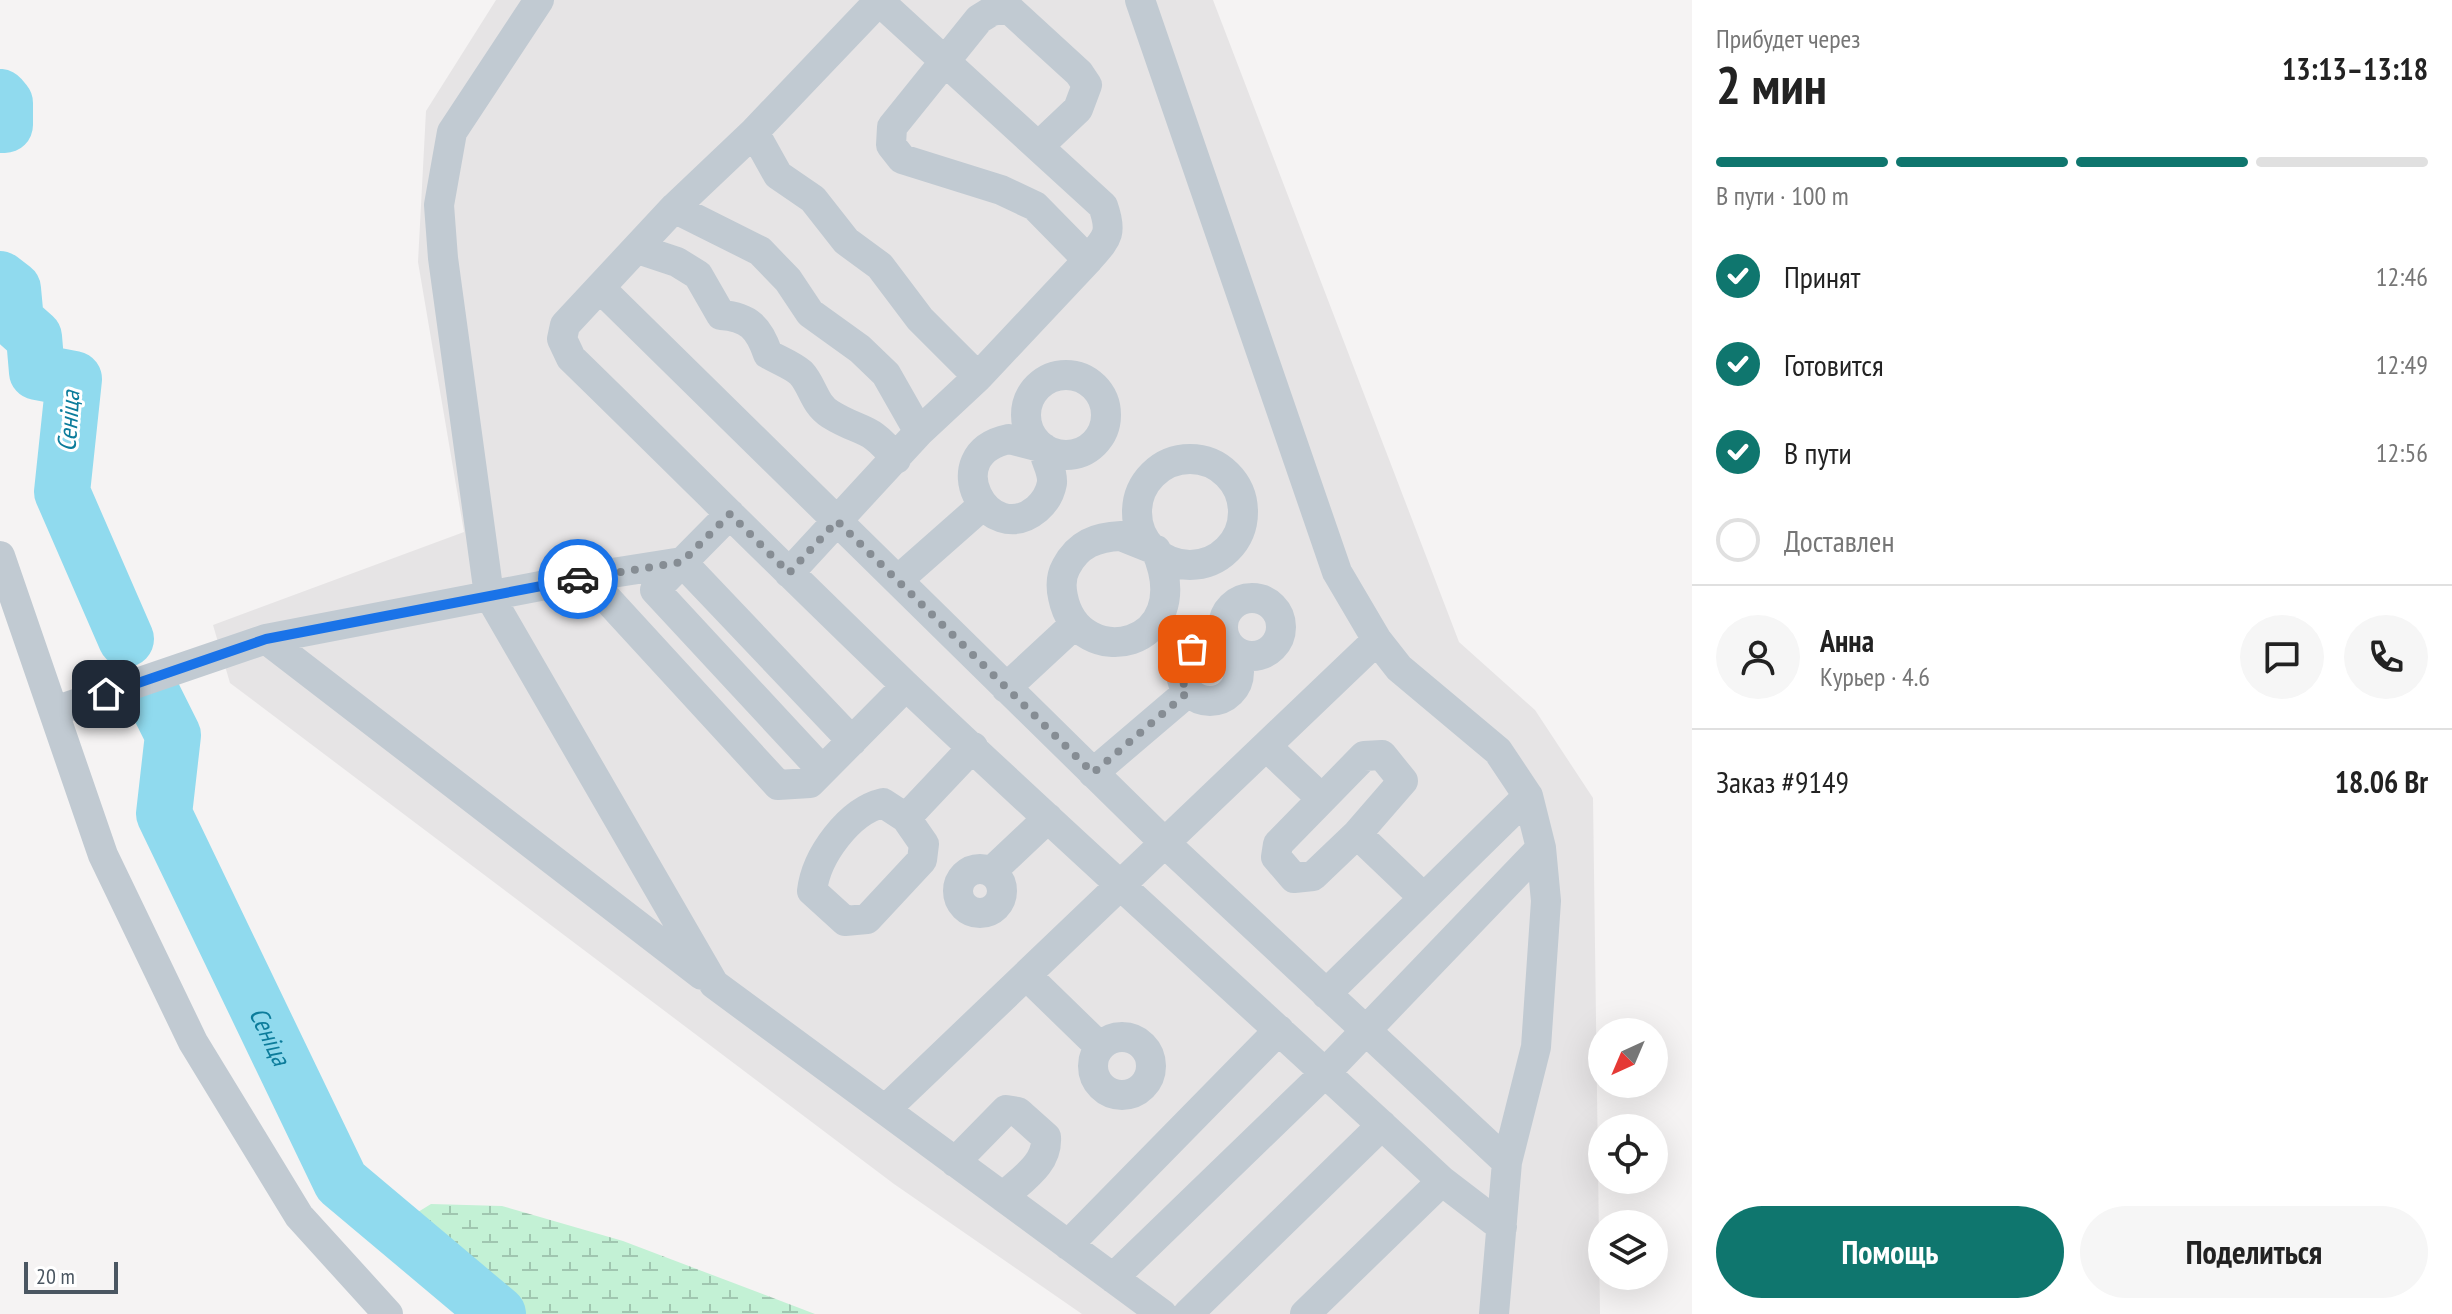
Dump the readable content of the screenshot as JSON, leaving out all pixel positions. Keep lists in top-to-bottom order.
{
  "water": ["Сеніца"],
  "scale_bar": "20 m",
  "north": "bottom left",
  "page": {
    "heading": ["2 мин", "Прибудет через", "13:13–13:18"],
    "panel": [
      "Анна",
      "Курьер · 4.6",
      "Заказ #9149",
      "18.06 Br"
    ],
    "bar": "В пути · 100 m",
    "list": [
      ["Принят", "12:46"],
      ["Готовится", "12:49"],
      ["В пути", "12:56"],
      "Доставлен"
    ],
    "buttons": ["Помощь", "Поделиться"],
    "scale": "20 m"
  }
}
